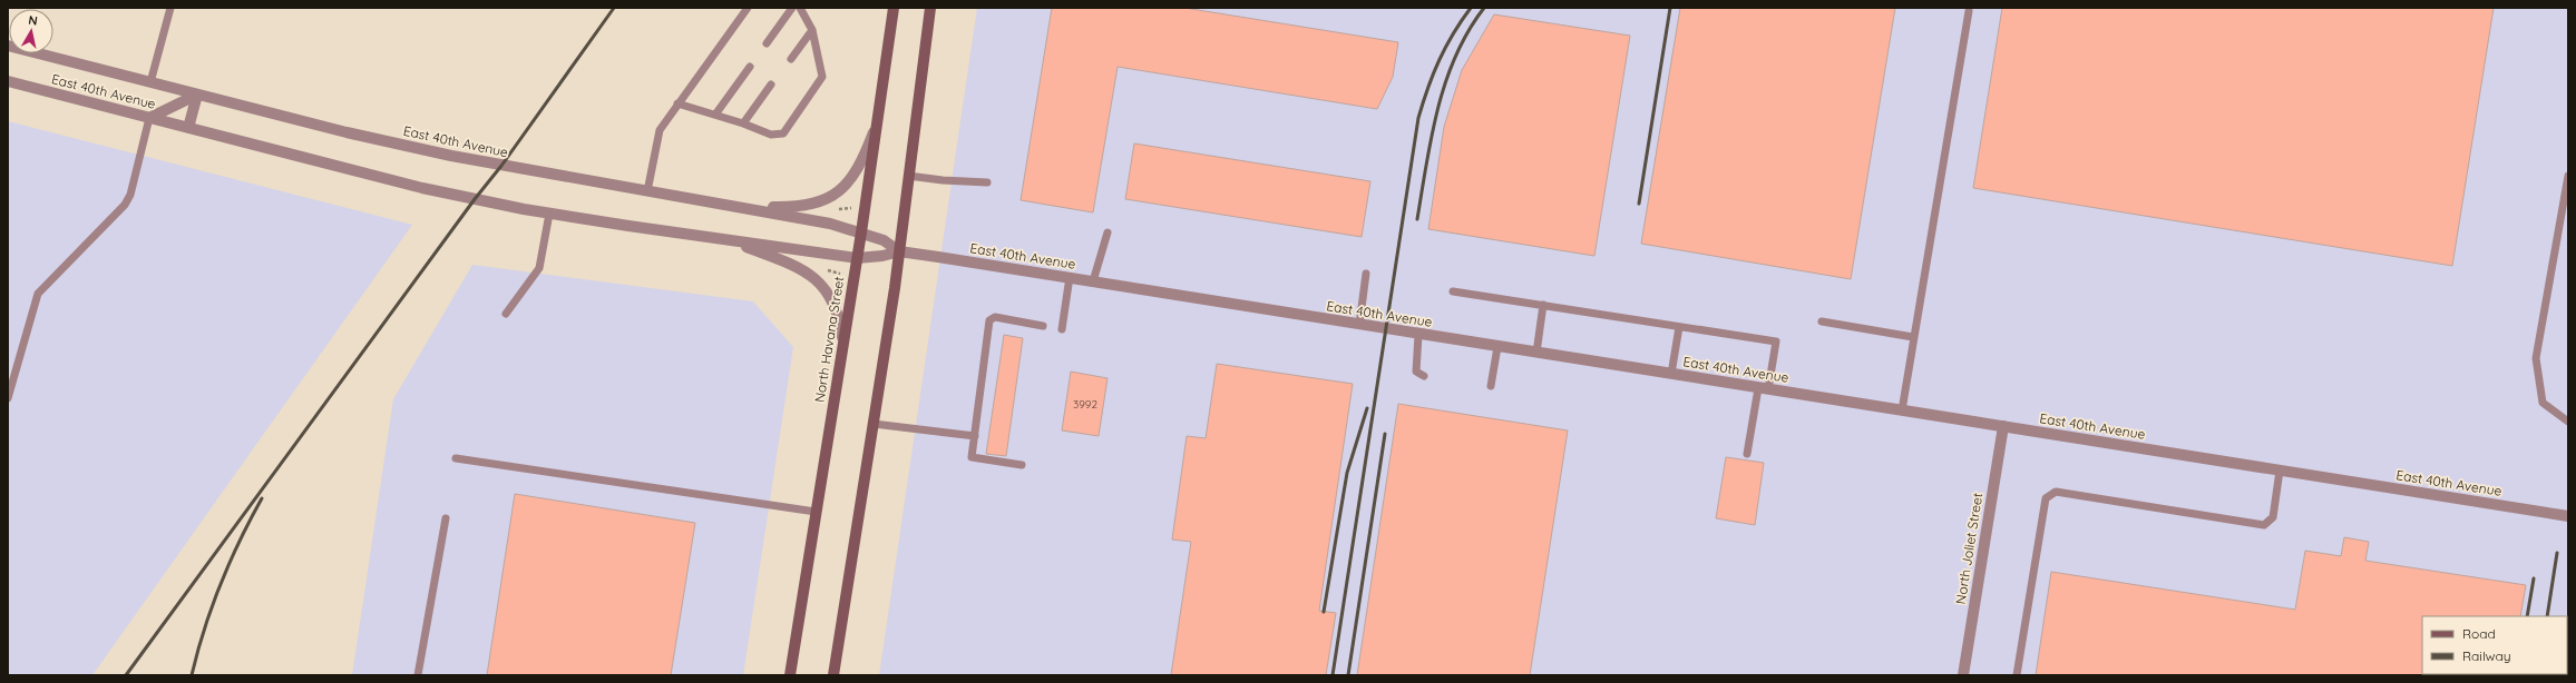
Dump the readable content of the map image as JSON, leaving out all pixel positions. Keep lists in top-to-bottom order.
{
  "streets": {
    "main road": ["North Havana Street"],
    "street": ["East 40th Avenue", "North Joliet Street"]
  },
  "crossings": [
    ["East 40th Avenue", "North Havana Street"],
    ["East 40th Avenue", "North Joliet Street"]
  ],
  "house_numbers": ["3992"],
  "legend": ["Road", "Railway"],
  "north": "top"
}
